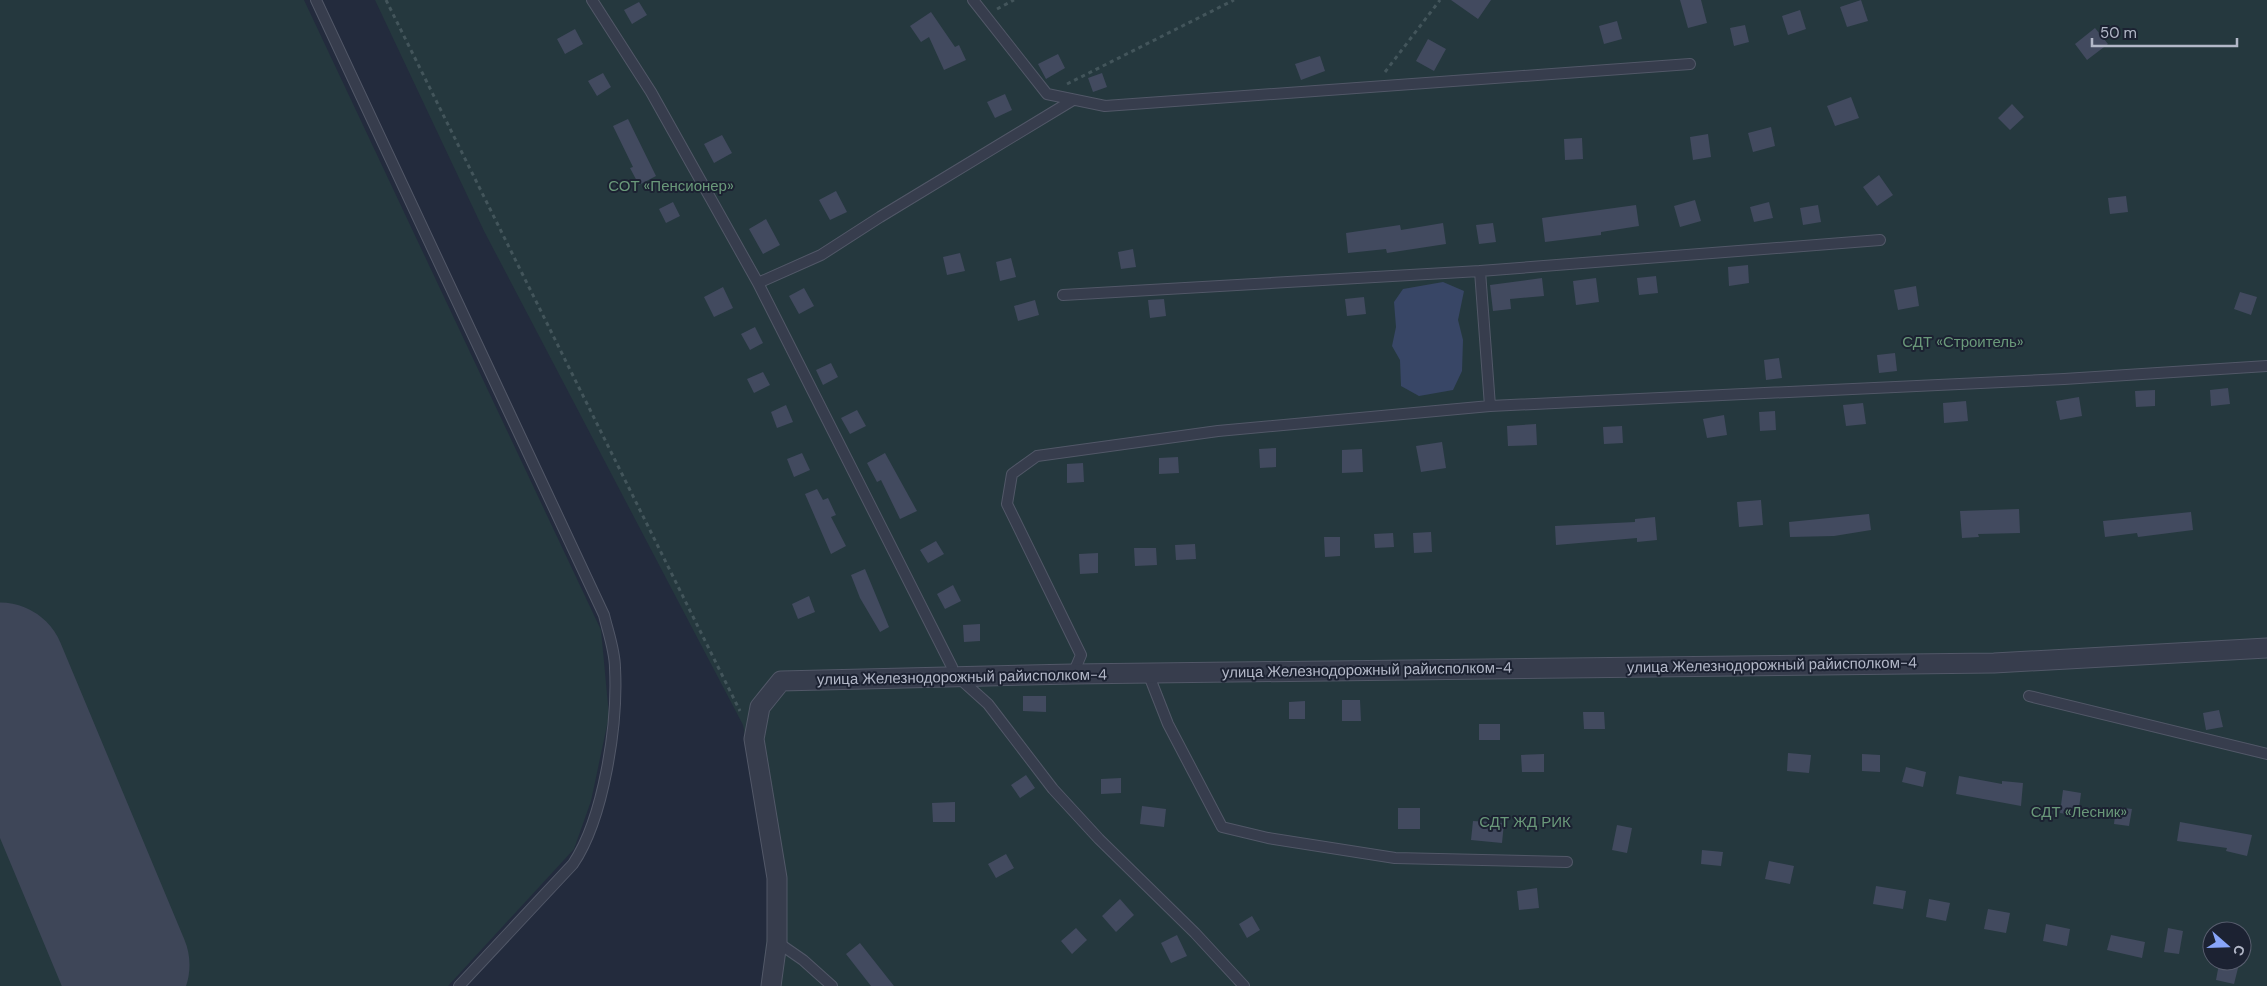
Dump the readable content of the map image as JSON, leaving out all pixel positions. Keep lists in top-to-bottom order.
{
  "streets": {
    "street": ["улица Железнодорожный райисполком-4"]
  },
  "parks": [
    "СОТ «Пенсионер»",
    "СДТ «Строитель»",
    "СДТ «Лесник»",
    "СДТ ЖД РИК"
  ],
  "scale_bar": "50 m",
  "north": "right"
}
